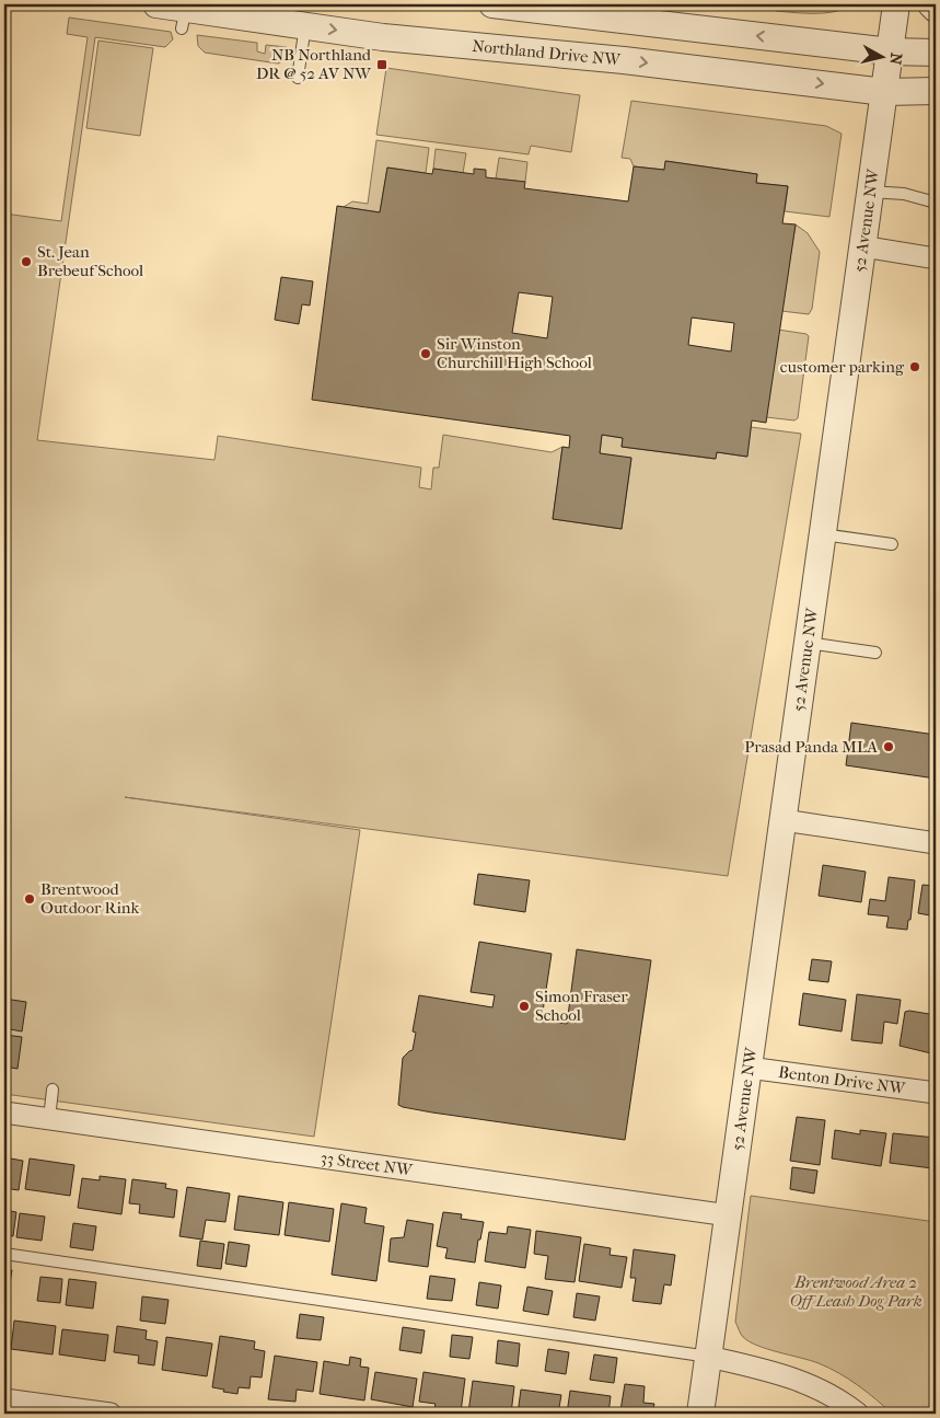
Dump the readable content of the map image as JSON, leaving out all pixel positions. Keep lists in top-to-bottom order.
{
  "streets": {
    "street": [
      "Northland Drive NW",
      "52 Avenue NW",
      "Benton Drive NW",
      "33 Street NW"
    ]
  },
  "crossings": [
    ["Northland Drive NW", "52 Avenue NW"],
    ["52 Avenue NW", "Benton Drive NW"],
    ["52 Avenue NW", "33 Street NW"]
  ],
  "parks": ["Brentwood Area 2 Off Leash Dog Park"],
  "places": {
    "transit": ["NB Northland DR @ 52 AV NW"],
    "other": [
      "St. Jean Brebeuf School",
      "Sir Winston Churchill High School",
      "customer parking",
      "Prasad Panda MLA",
      "Brentwood Outdoor Rink",
      "Simon Fraser School"
    ]
  },
  "north": "right"
}
